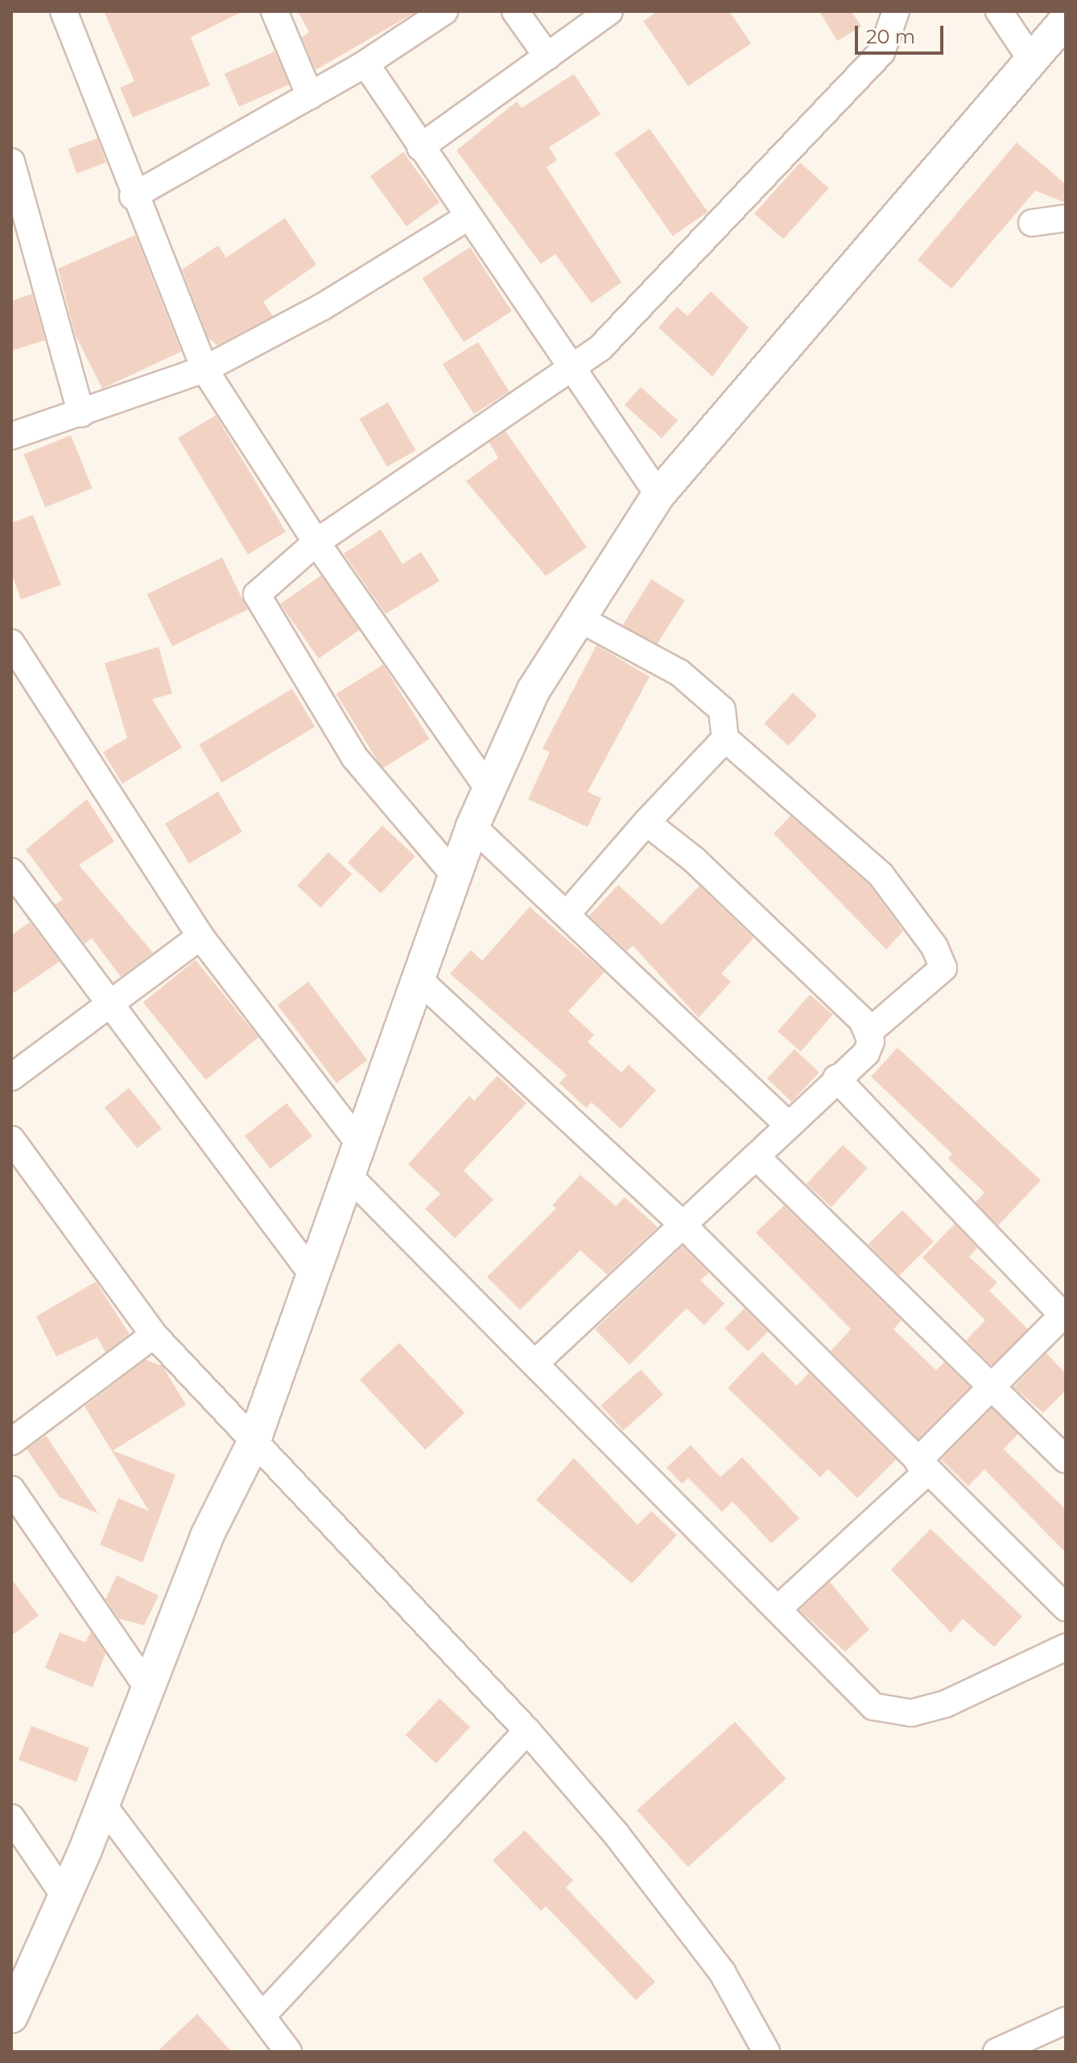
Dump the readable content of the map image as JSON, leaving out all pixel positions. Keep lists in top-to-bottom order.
{
  "scale_bar": "20 m"
}
